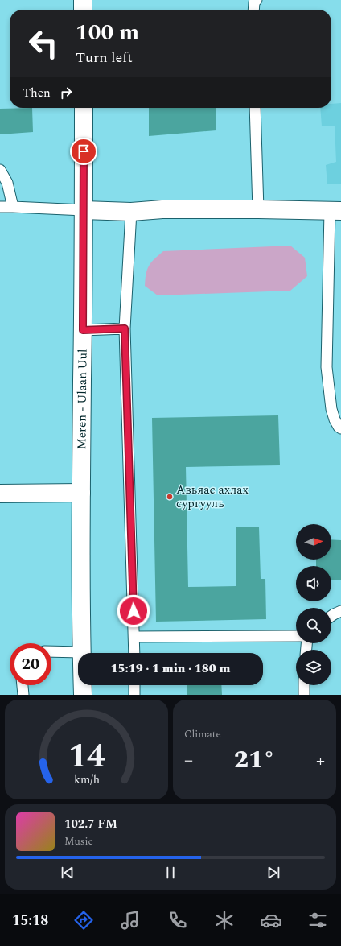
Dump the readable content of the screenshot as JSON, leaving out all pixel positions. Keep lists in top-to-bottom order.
{
  "streets": {
    "street": ["Meren - Ulaan Uul"]
  },
  "places": ["Авьяас ахлах сургууль"],
  "north": "right",
  "page": {
    "turn": ["100 m", "Turn left"],
    "then": "Then",
    "limit": "20",
    "trip": "15:19 · 1 min · 180 m",
    "tile": "Climate",
    "heat": ["−", "21°", "+"],
    "song": ["102.7 FM", "Music"],
    "tabs": "15:18",
    "gauge": ["14", "km/h"]
  }
}
